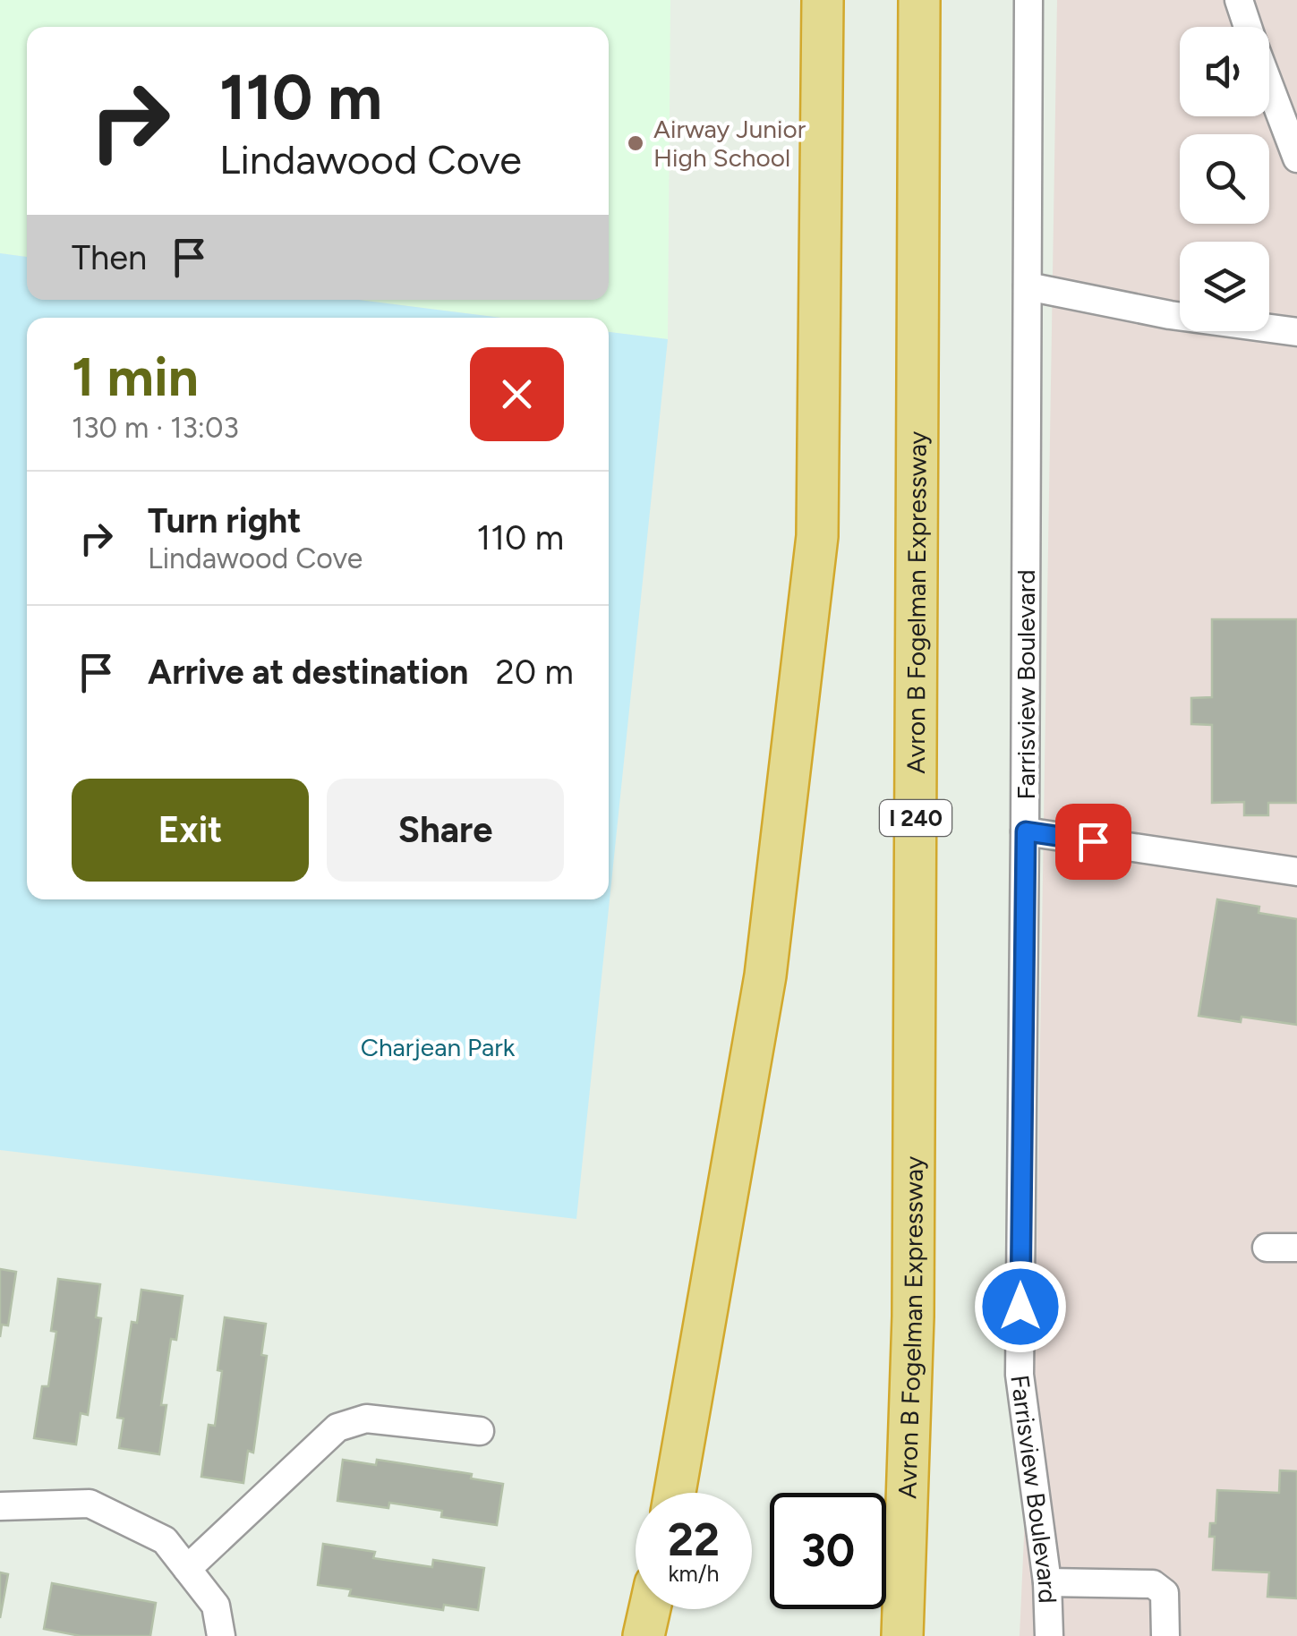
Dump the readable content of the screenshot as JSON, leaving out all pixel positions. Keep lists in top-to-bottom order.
{
  "streets": {
    "highway": ["Avron B Fogelman Expressway", "I 240"],
    "street": ["Farrisview Boulevard"]
  },
  "parks": ["Charjean Park"],
  "places": ["Airway Junior High School"],
  "page": {
    "turn": ["110 m", "Lindawood Cove"],
    "then": "Then",
    "heading": ["1 min", "130 m · 13:03"],
    "list": [
      {
        "name": "Turn right",
        "note": "Lindawood Cove",
        "value": "110 m"
      },
      {
        "name": "Arrive at destination",
        "value": "20 m"
      }
    ],
    "buttons": ["Exit", "Share"],
    "speed": "22 km/h",
    "limit": "30"
  }
}
